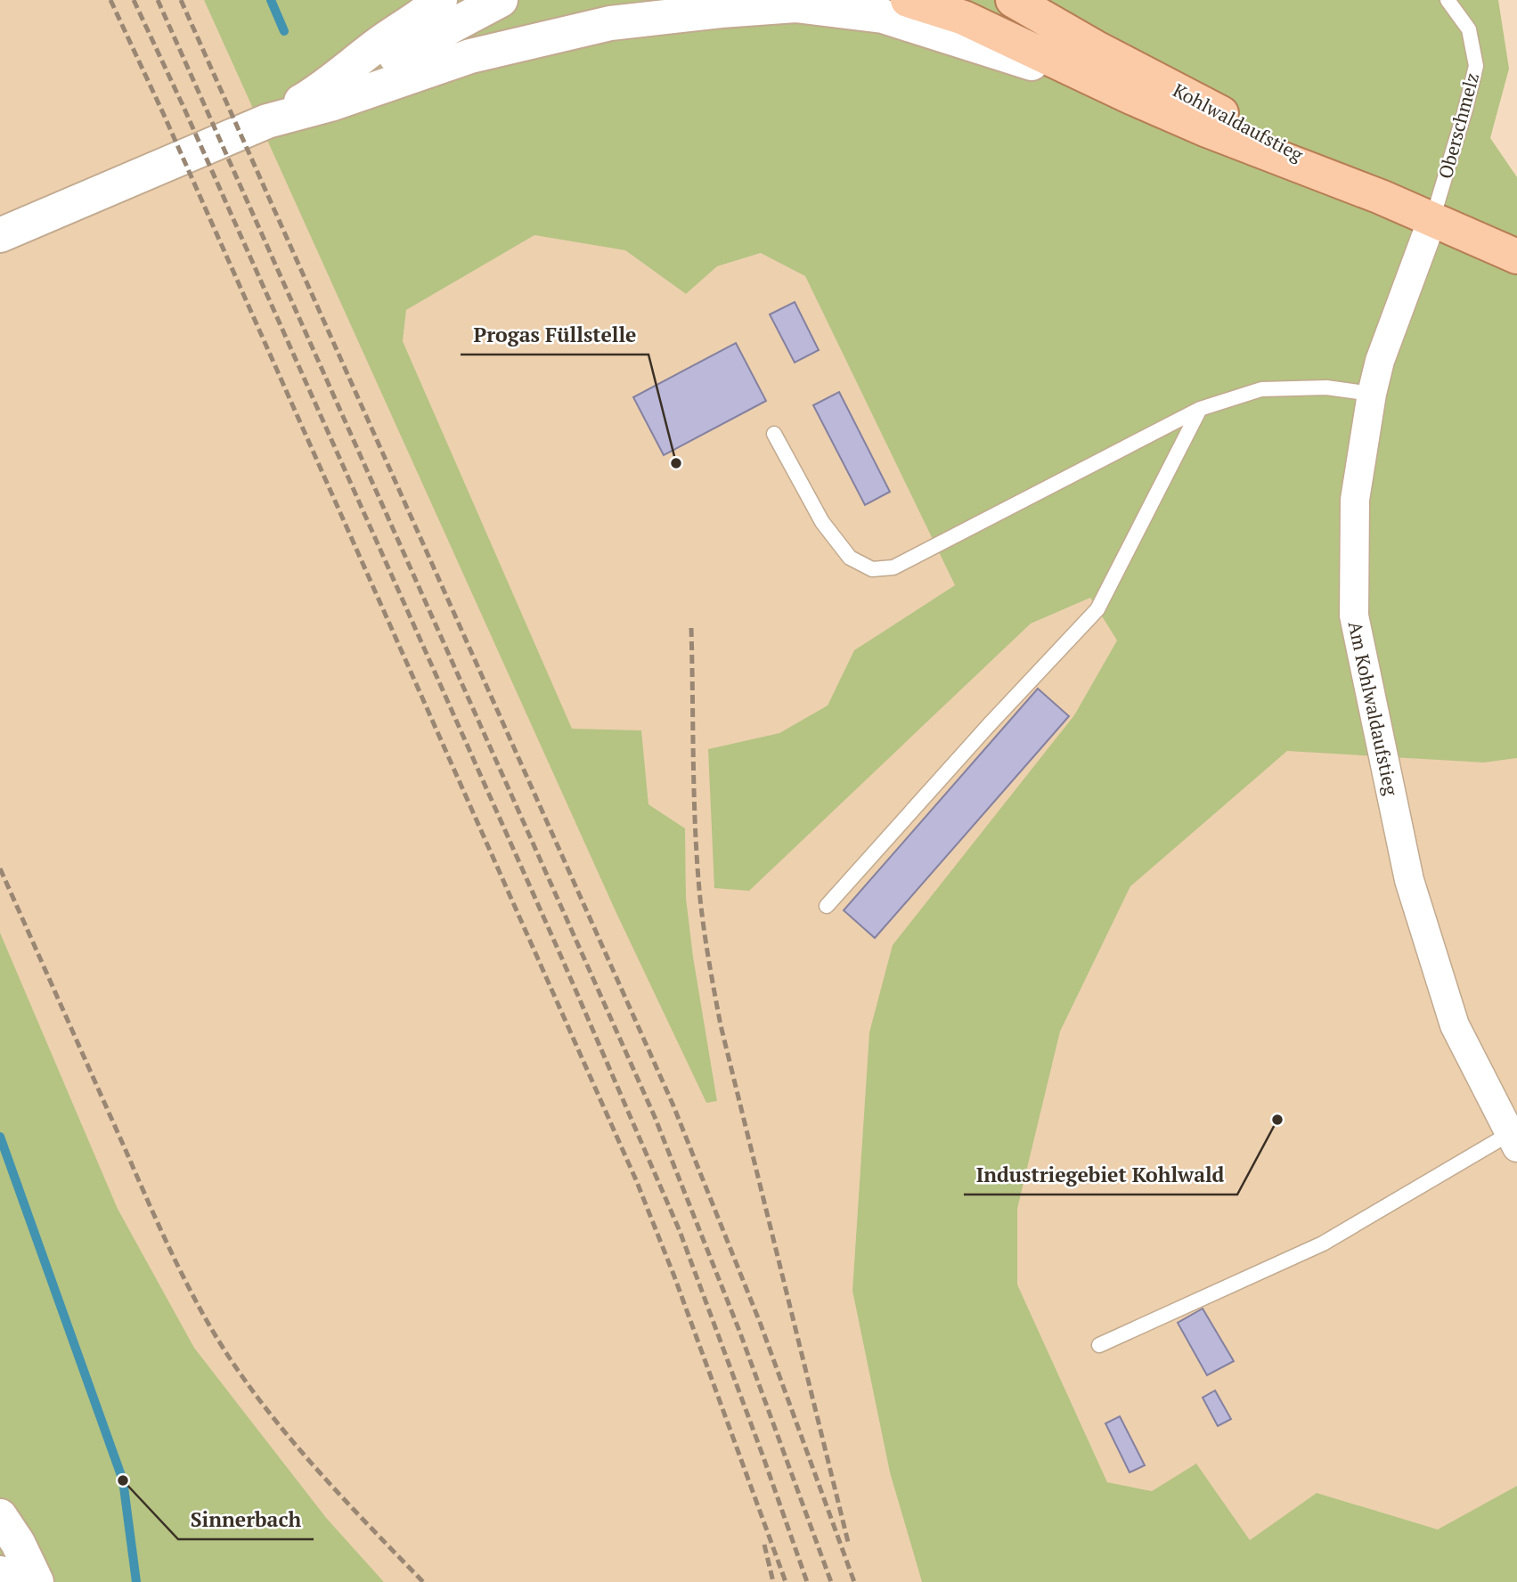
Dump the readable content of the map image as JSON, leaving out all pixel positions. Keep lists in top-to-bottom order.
{
  "streets": {
    "main road": ["Kohlwaldaufstieg"],
    "street": ["Am Kohlwaldaufstieg"],
    "lane": ["Oberschmelz"]
  },
  "crossings": [
    ["Kohlwaldaufstieg", "Oberschmelz"],
    ["Kohlwaldaufstieg", "Am Kohlwaldaufstieg"],
    ["Oberschmelz", "Am Kohlwaldaufstieg"]
  ],
  "places": ["Progas Füllstelle", "Industriegebiet Kohlwald", "Sinnerbach"]
}
